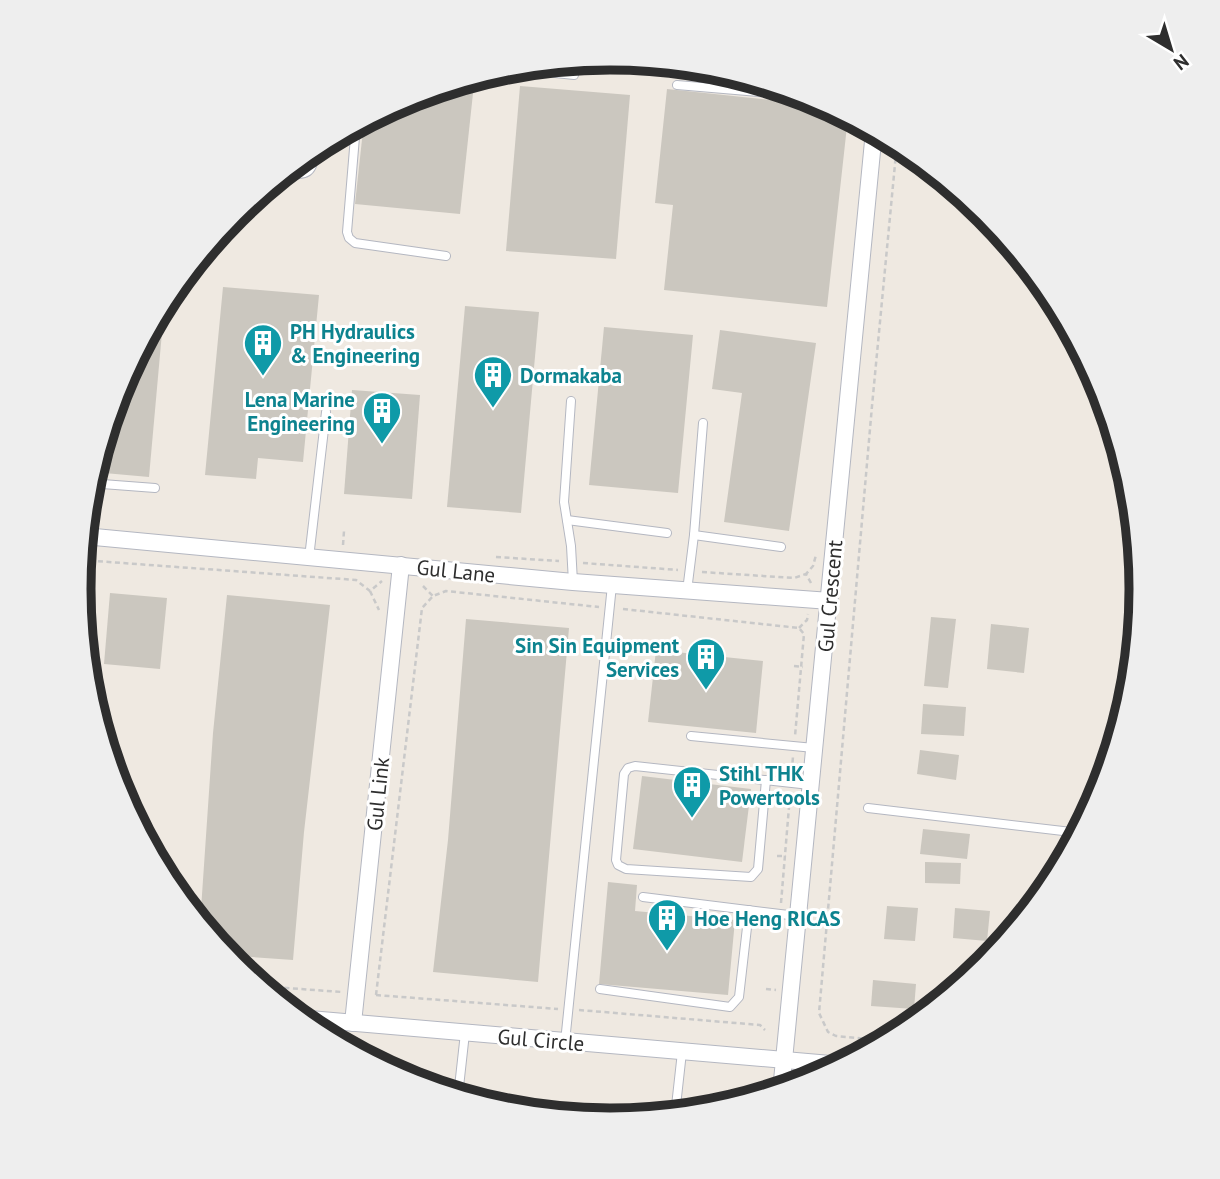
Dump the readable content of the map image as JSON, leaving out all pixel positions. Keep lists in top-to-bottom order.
{
  "streets": {
    "street": [
      "Gul Lane",
      "Gul Crescent",
      "Gul Link",
      "Gul Circle"
    ]
  },
  "crossings": [
    ["Gul Lane", "Gul Crescent"],
    ["Gul Lane", "Gul Link"],
    ["Gul Crescent", "Gul Circle"],
    ["Gul Link", "Gul Circle"]
  ],
  "places": {
    "building": [
      "PH Hydraulics & Engineering",
      "Dormakaba",
      "Lena Marine Engineering",
      "Sin Sin Equipment Services",
      "Stihl THK Powertools",
      "Hoe Heng RICAS"
    ]
  },
  "north": "bottom right"
}
